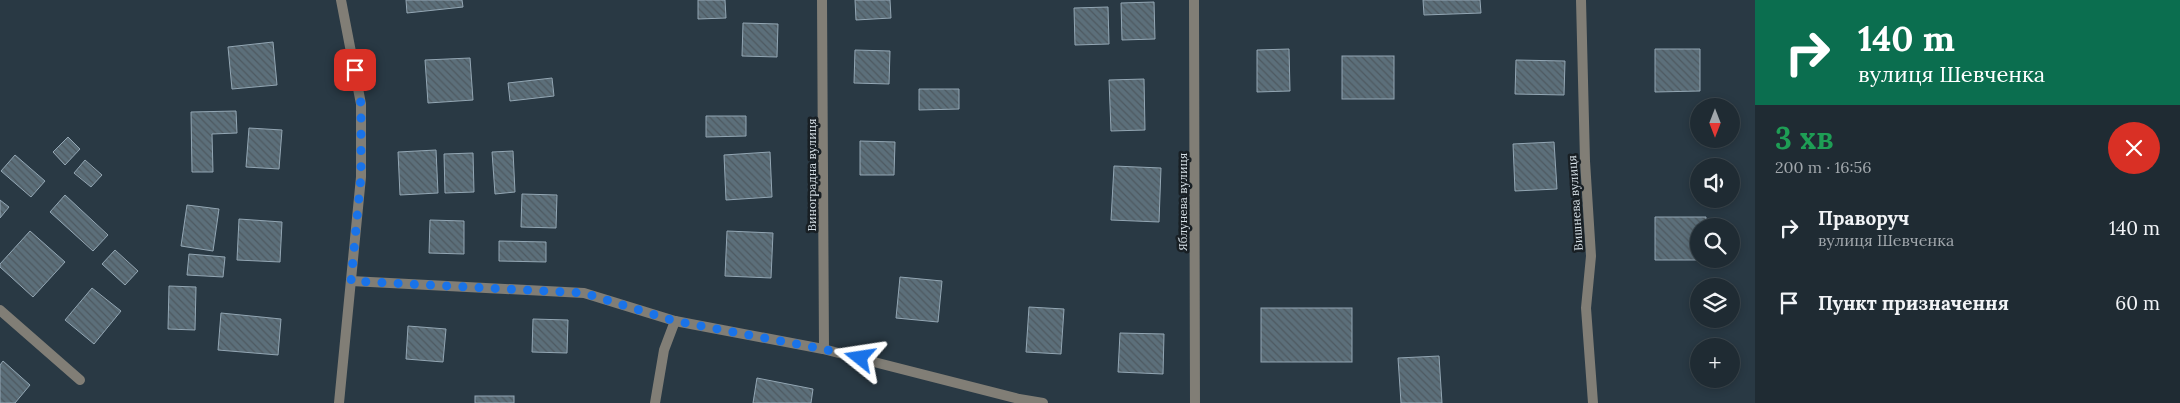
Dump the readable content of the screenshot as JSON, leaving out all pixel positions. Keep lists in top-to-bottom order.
{
  "streets": {
    "street": ["Виноградна вулиця", "Яблунева вулиця", "Вишнева вулиця"]
  },
  "north": "bottom",
  "page": {
    "turn": ["140 m", "вулиця Шевченка"],
    "map_buttons": "+",
    "heading": ["3 хв", "200 m · 16:56"],
    "list": [
      {
        "name": "Праворуч",
        "note": "вулиця Шевченка",
        "value": "140 m"
      },
      {
        "name": "Пункт призначення",
        "value": "60 m"
      }
    ]
  }
}
